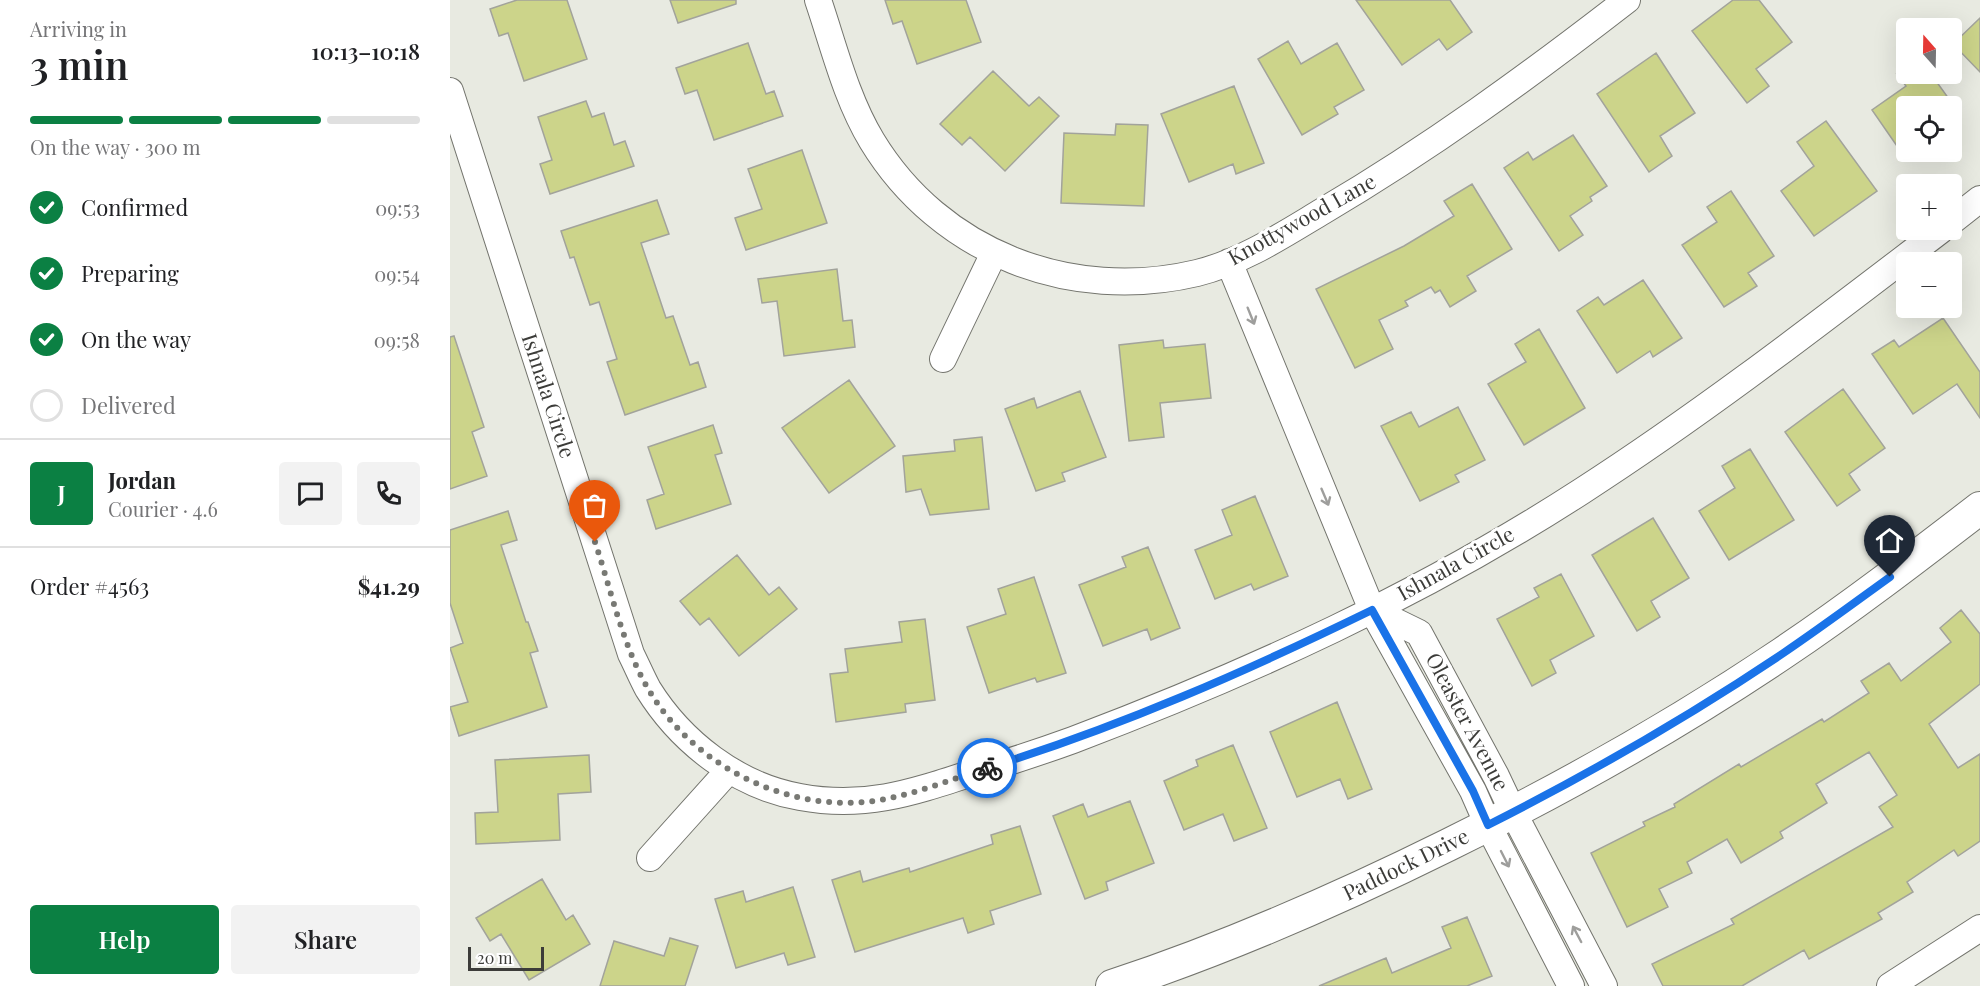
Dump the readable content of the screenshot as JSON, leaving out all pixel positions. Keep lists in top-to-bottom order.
{
  "streets": {
    "street": [
      "Knottywood Lane",
      "Ishnala Circle",
      "Oleaster Avenue",
      "Paddock Drive"
    ]
  },
  "crossings": [
    ["Knottywood Lane", "Oleaster Avenue"],
    ["Ishnala Circle", "Oleaster Avenue"],
    ["Oleaster Avenue", "Paddock Drive"]
  ],
  "scale_bar": "20 m",
  "north": "top",
  "page": {
    "heading": ["3 min", "Arriving in", "10:13–10:18"],
    "panel": [
      "Jordan",
      "Courier · 4.6",
      "Order #4563",
      "$41.29"
    ],
    "map_buttons": ["+", "−"],
    "bar": "On the way · 300 m",
    "list": [
      ["Confirmed", "09:53"],
      ["Preparing", "09:54"],
      ["On the way", "09:58"],
      "Delivered"
    ],
    "round": "J",
    "buttons": ["Help", "Share"],
    "scale": "20 m"
  }
}
